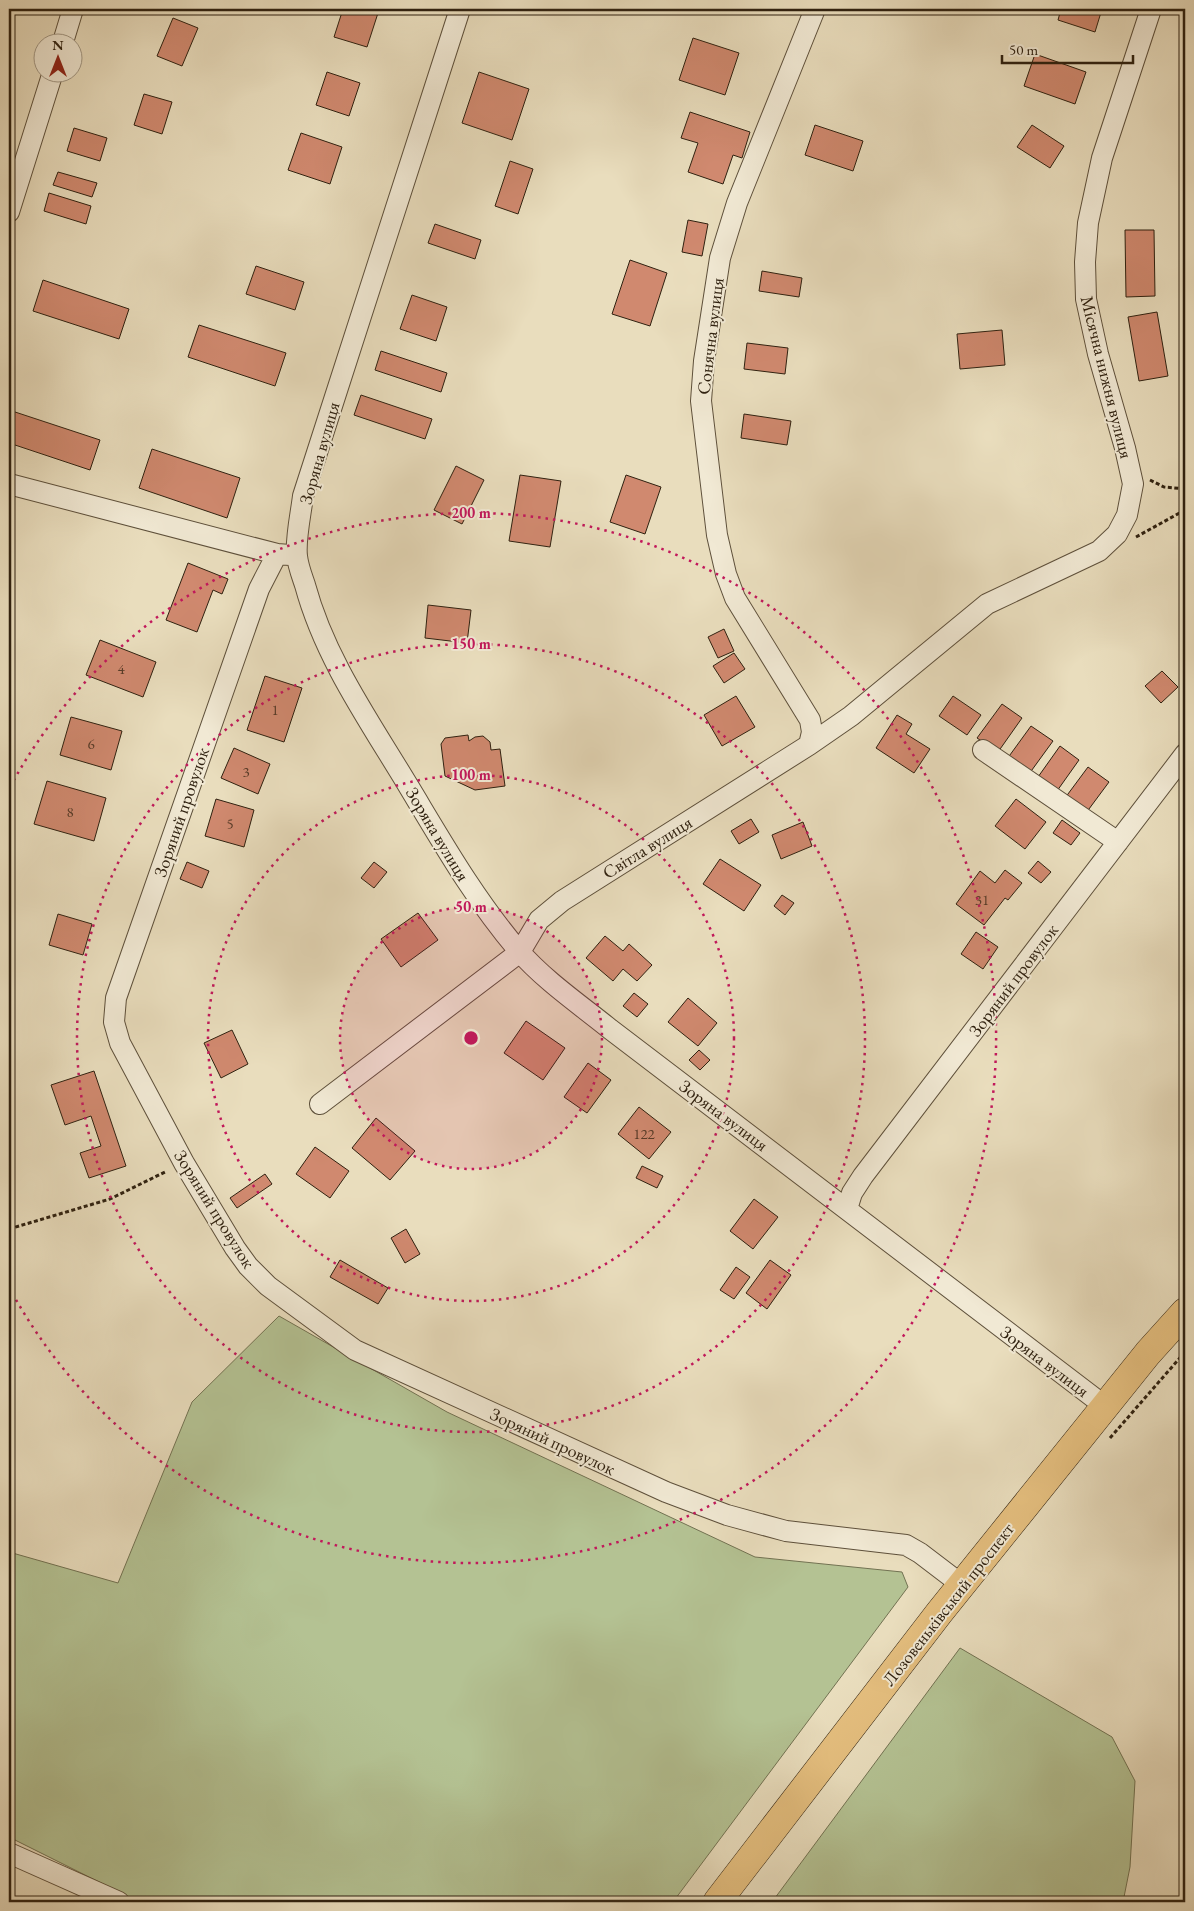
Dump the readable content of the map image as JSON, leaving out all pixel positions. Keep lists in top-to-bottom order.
{
  "streets": {
    "highway": ["Лозовеньківський проспект"],
    "street": [
      "Сонячна вулиця",
      "Місячна нижня вулиця",
      "Зоряна вулиця",
      "Зоряний провулок",
      "Світла вулиця"
    ]
  },
  "crossings": [
    ["Сонячна вулиця", "Світла вулиця"],
    ["Місячна нижня вулиця", "Світла вулиця"],
    ["Зоряна вулиця", "Зоряний провулок"],
    ["Зоряна вулиця", "Світла вулиця"],
    ["Зоряна вулиця", "Лозовеньківський проспект"],
    ["Зоряний провулок", "Лозовеньківський проспект"]
  ],
  "house_numbers": [
    "4",
    "1",
    "6",
    "3",
    "8",
    "5",
    "31",
    "122"
  ],
  "scale_bar": "50 m",
  "north": "top",
  "rings": [
    "200 m",
    "150 m",
    "100 m",
    "50 m"
  ]
}
